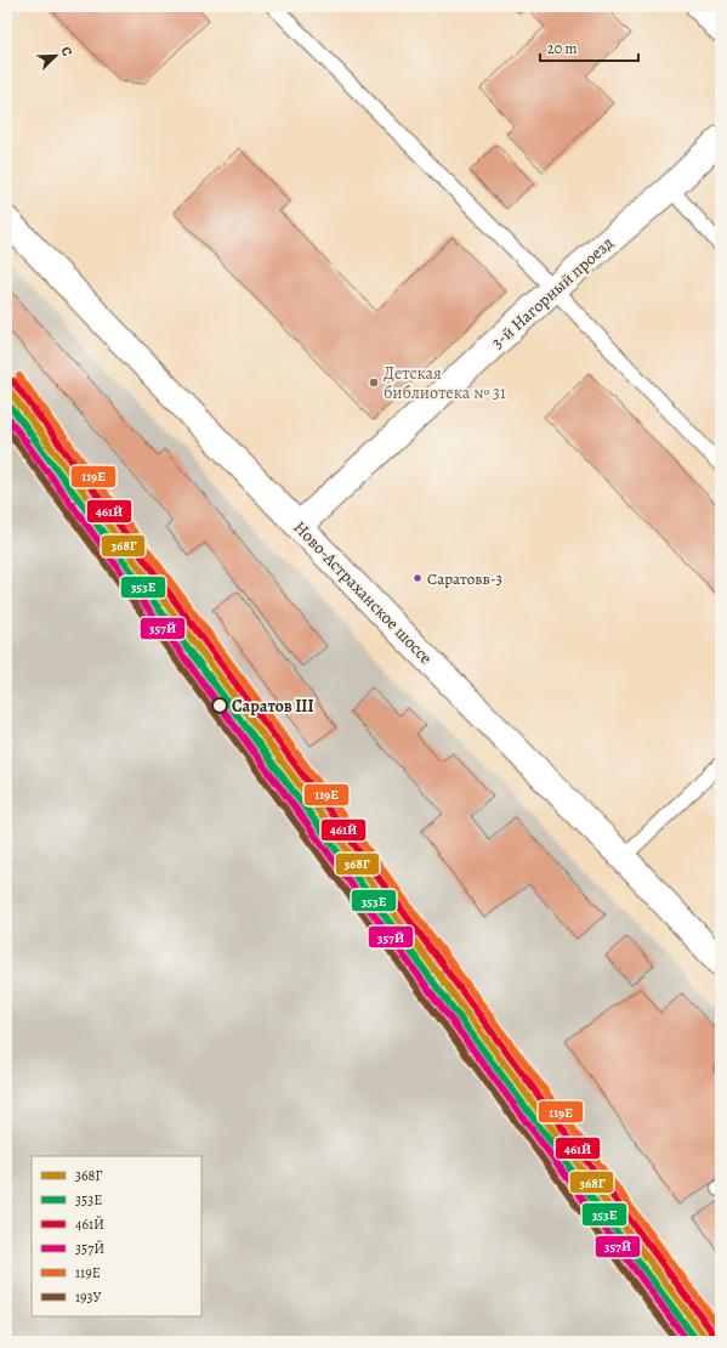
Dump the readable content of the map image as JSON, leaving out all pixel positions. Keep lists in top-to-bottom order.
{
  "streets": {
    "main road": ["3-й Нагорный проезд", "Ново-Астраханское шоссе"]
  },
  "crossings": [
    ["3-й Нагорный проезд", "Ново-Астраханское шоссе"]
  ],
  "places": ["Детская библиотека № 31", "Саратовв-3", "Саратов III"],
  "lines": [
    "transit line 119Е",
    "transit line 461Й",
    "transit line 368Г",
    "transit line 353Е",
    "transit line 357Й",
    "transit line 193У"
  ],
  "legend": [
    "368Г",
    "353Е",
    "461Й",
    "357Й",
    "119Е",
    "193У"
  ],
  "scale_bar": "20 m",
  "north": "top right"
}
